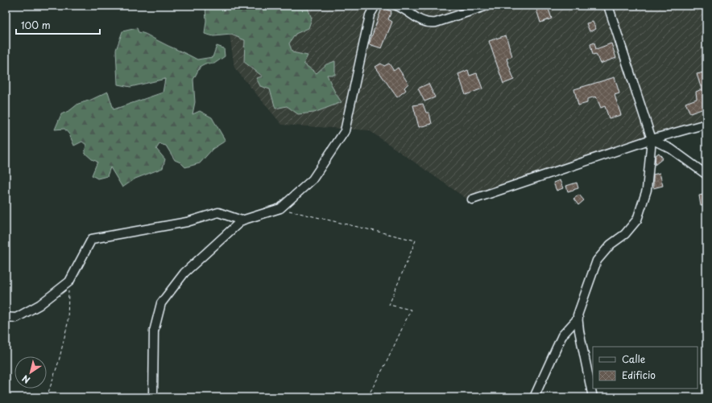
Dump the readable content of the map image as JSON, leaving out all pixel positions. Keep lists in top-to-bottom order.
{
  "legend": ["Calle", "Edificio"],
  "scale_bar": "100 m",
  "north": "bottom left"
}
